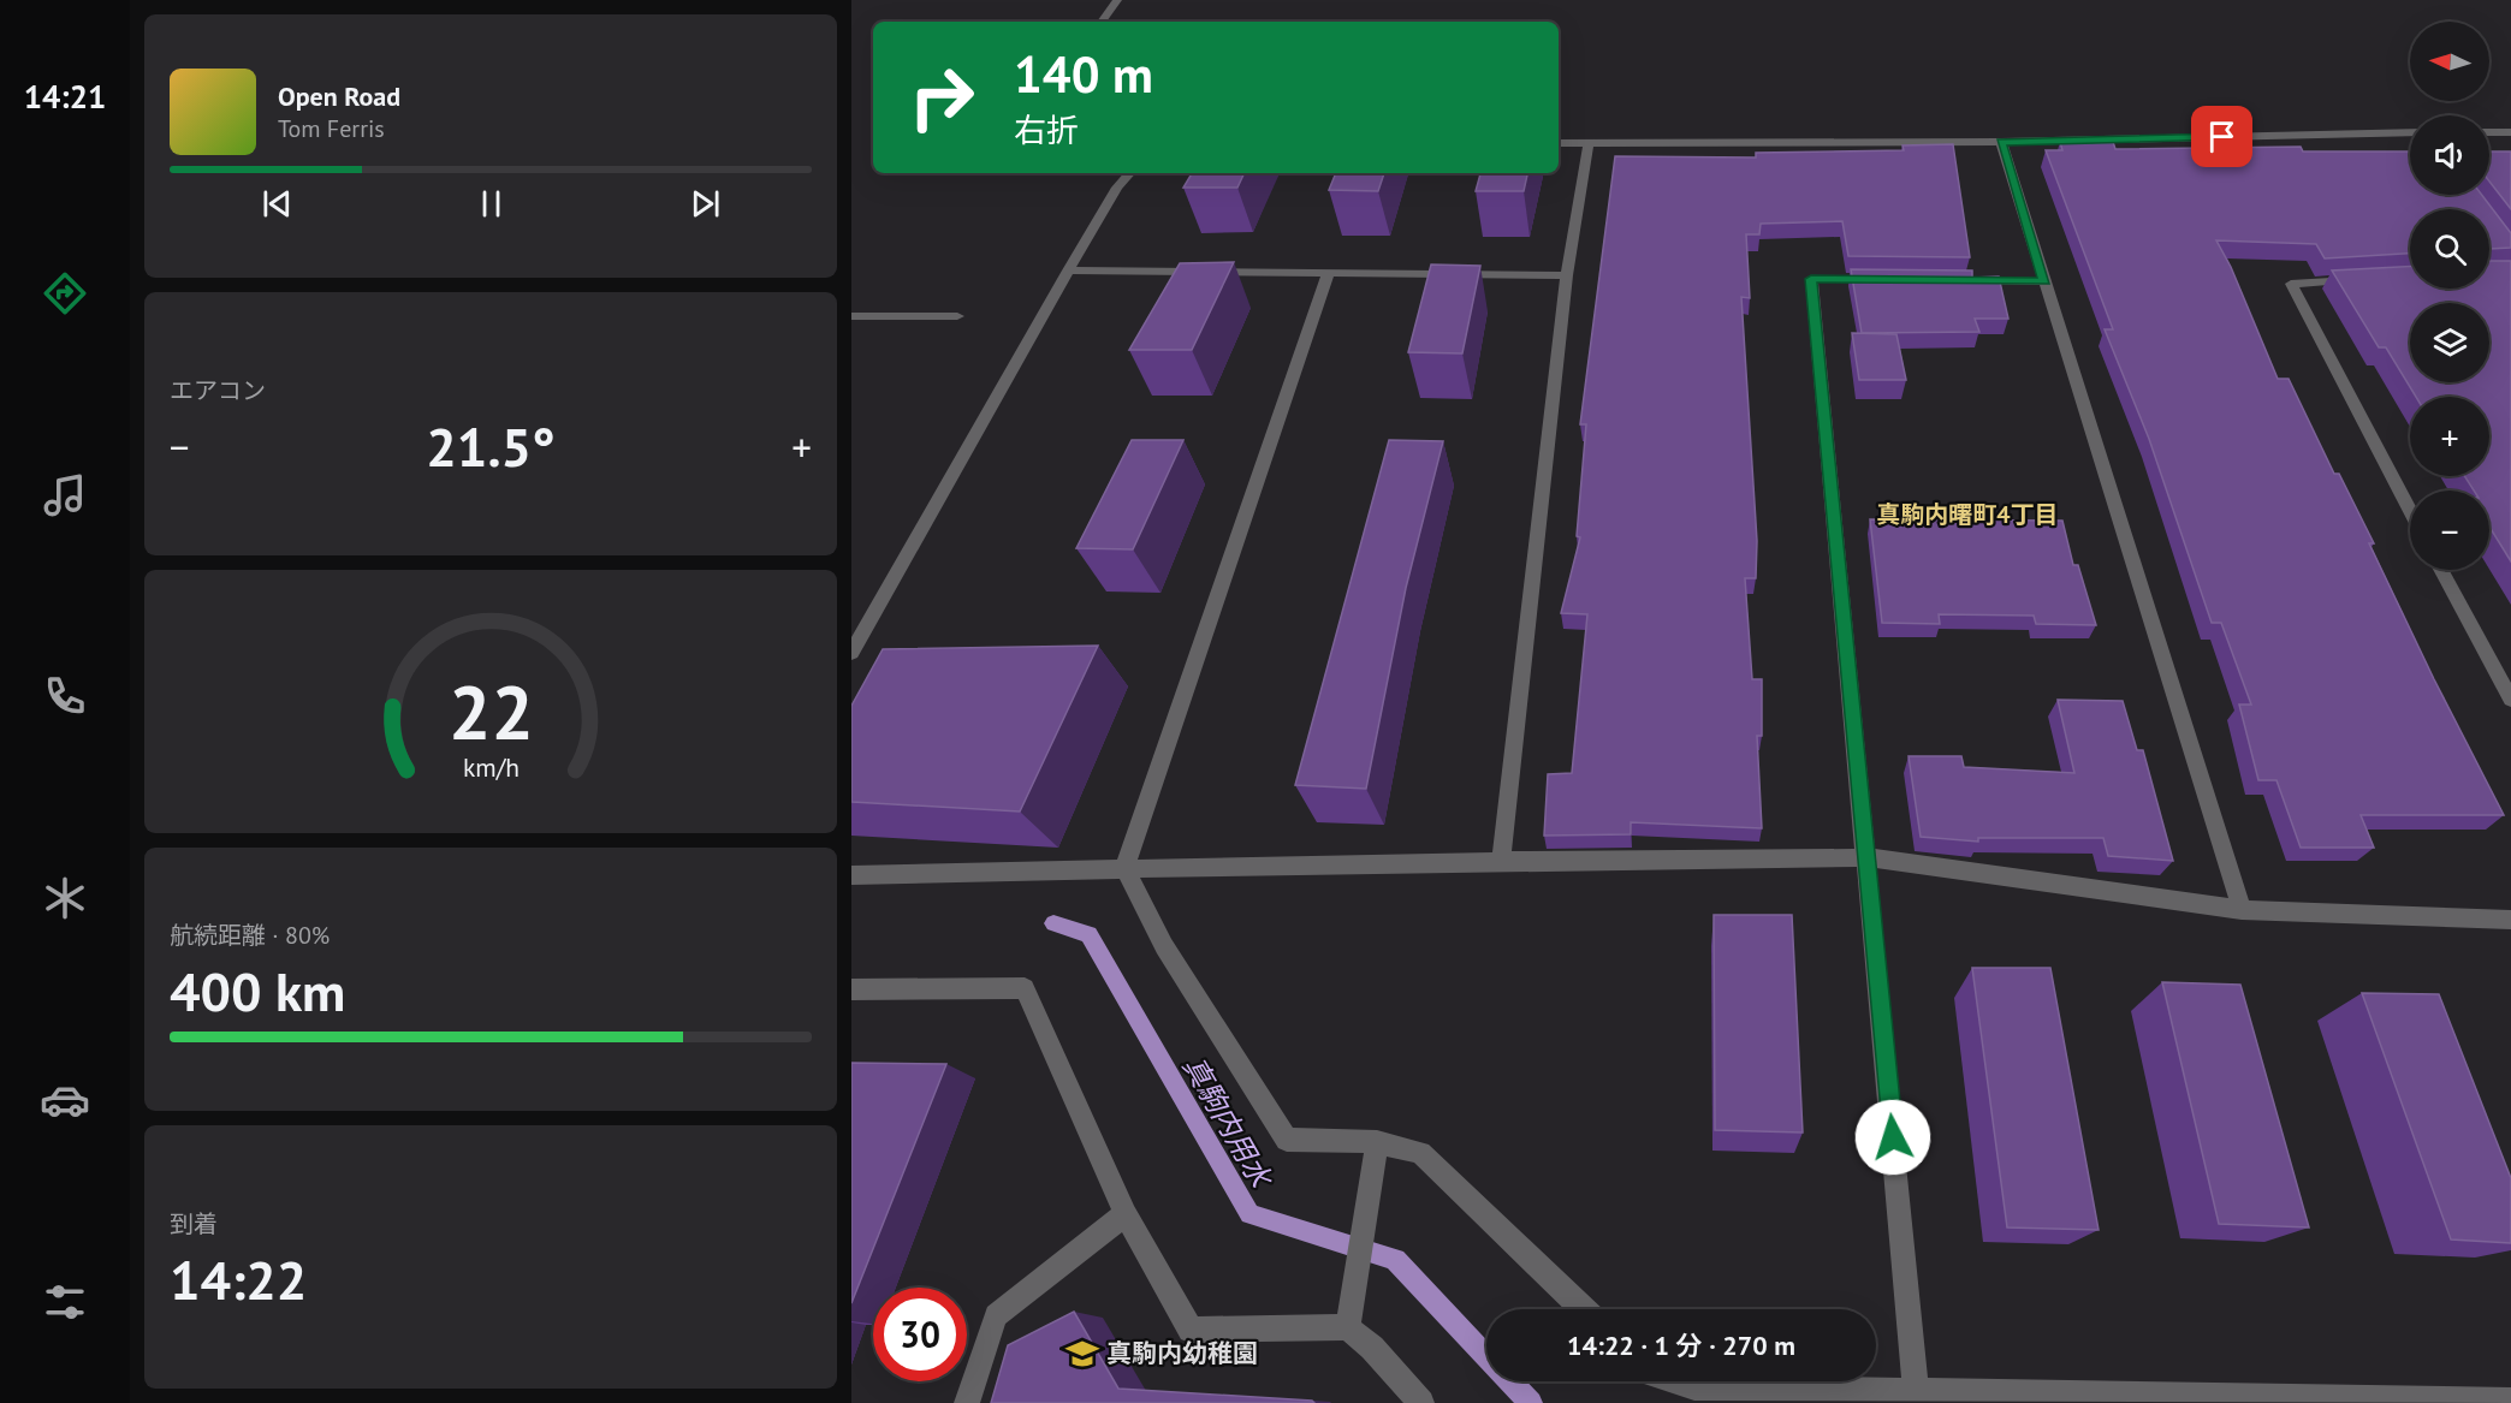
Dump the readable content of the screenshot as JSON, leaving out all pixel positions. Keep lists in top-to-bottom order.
{
  "districts": ["真駒内曙町4丁目"],
  "water": ["真駒内用水"],
  "places": {
    "school or university": ["真駒内幼稚園"]
  },
  "north": "left",
  "page": {
    "tabs": "14:21",
    "map_buttons": ["+", "−"],
    "turn": ["140 m", "右折"],
    "song": ["Open Road", "Tom Ferris"],
    "tile": [
      "エアコン",
      ["航続距離 · 80%", "400 km"],
      ["到着", "14:22"]
    ],
    "heat": ["−", "21.5°", "+"],
    "limit": "30",
    "trip": "14:22 · 1 分 · 270 m",
    "gauge": ["22", "km/h"]
  }
}
